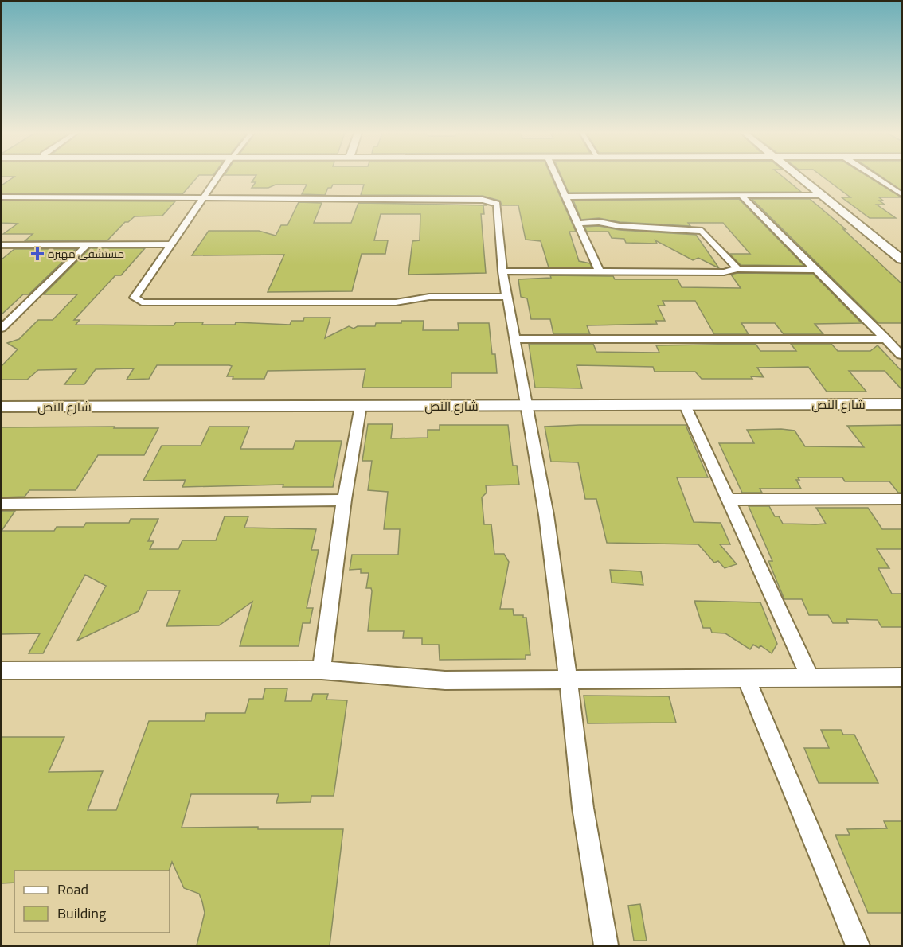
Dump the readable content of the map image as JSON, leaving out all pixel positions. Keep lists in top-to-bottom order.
{
  "streets": {
    "main road": ["شارع النص"]
  },
  "places": {
    "health": ["مستشفى مهيرة"]
  },
  "legend": ["Road", "Building"]
}
